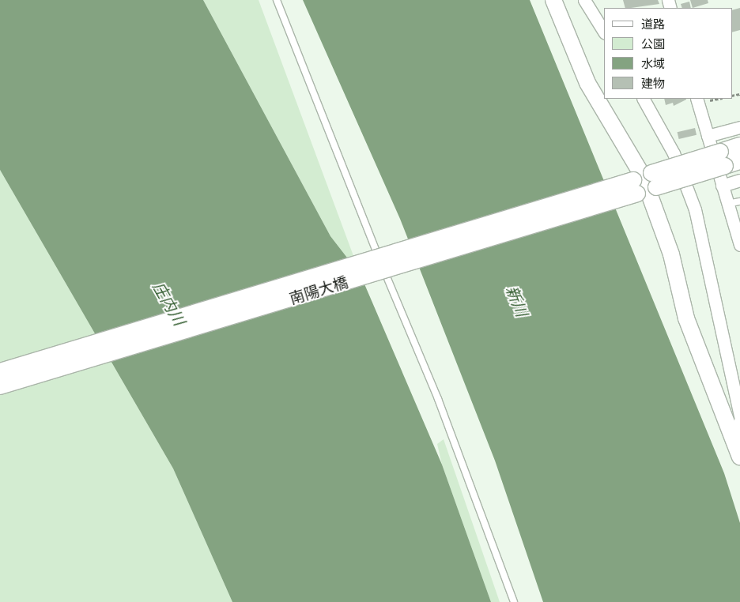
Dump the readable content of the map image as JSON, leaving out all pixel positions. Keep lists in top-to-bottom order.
{
  "streets": {
    "street": ["南陽大橋"]
  },
  "water": ["新川", "庄内川"],
  "legend": [
    "道路",
    "公園",
    "水域",
    "建物"
  ]
}
